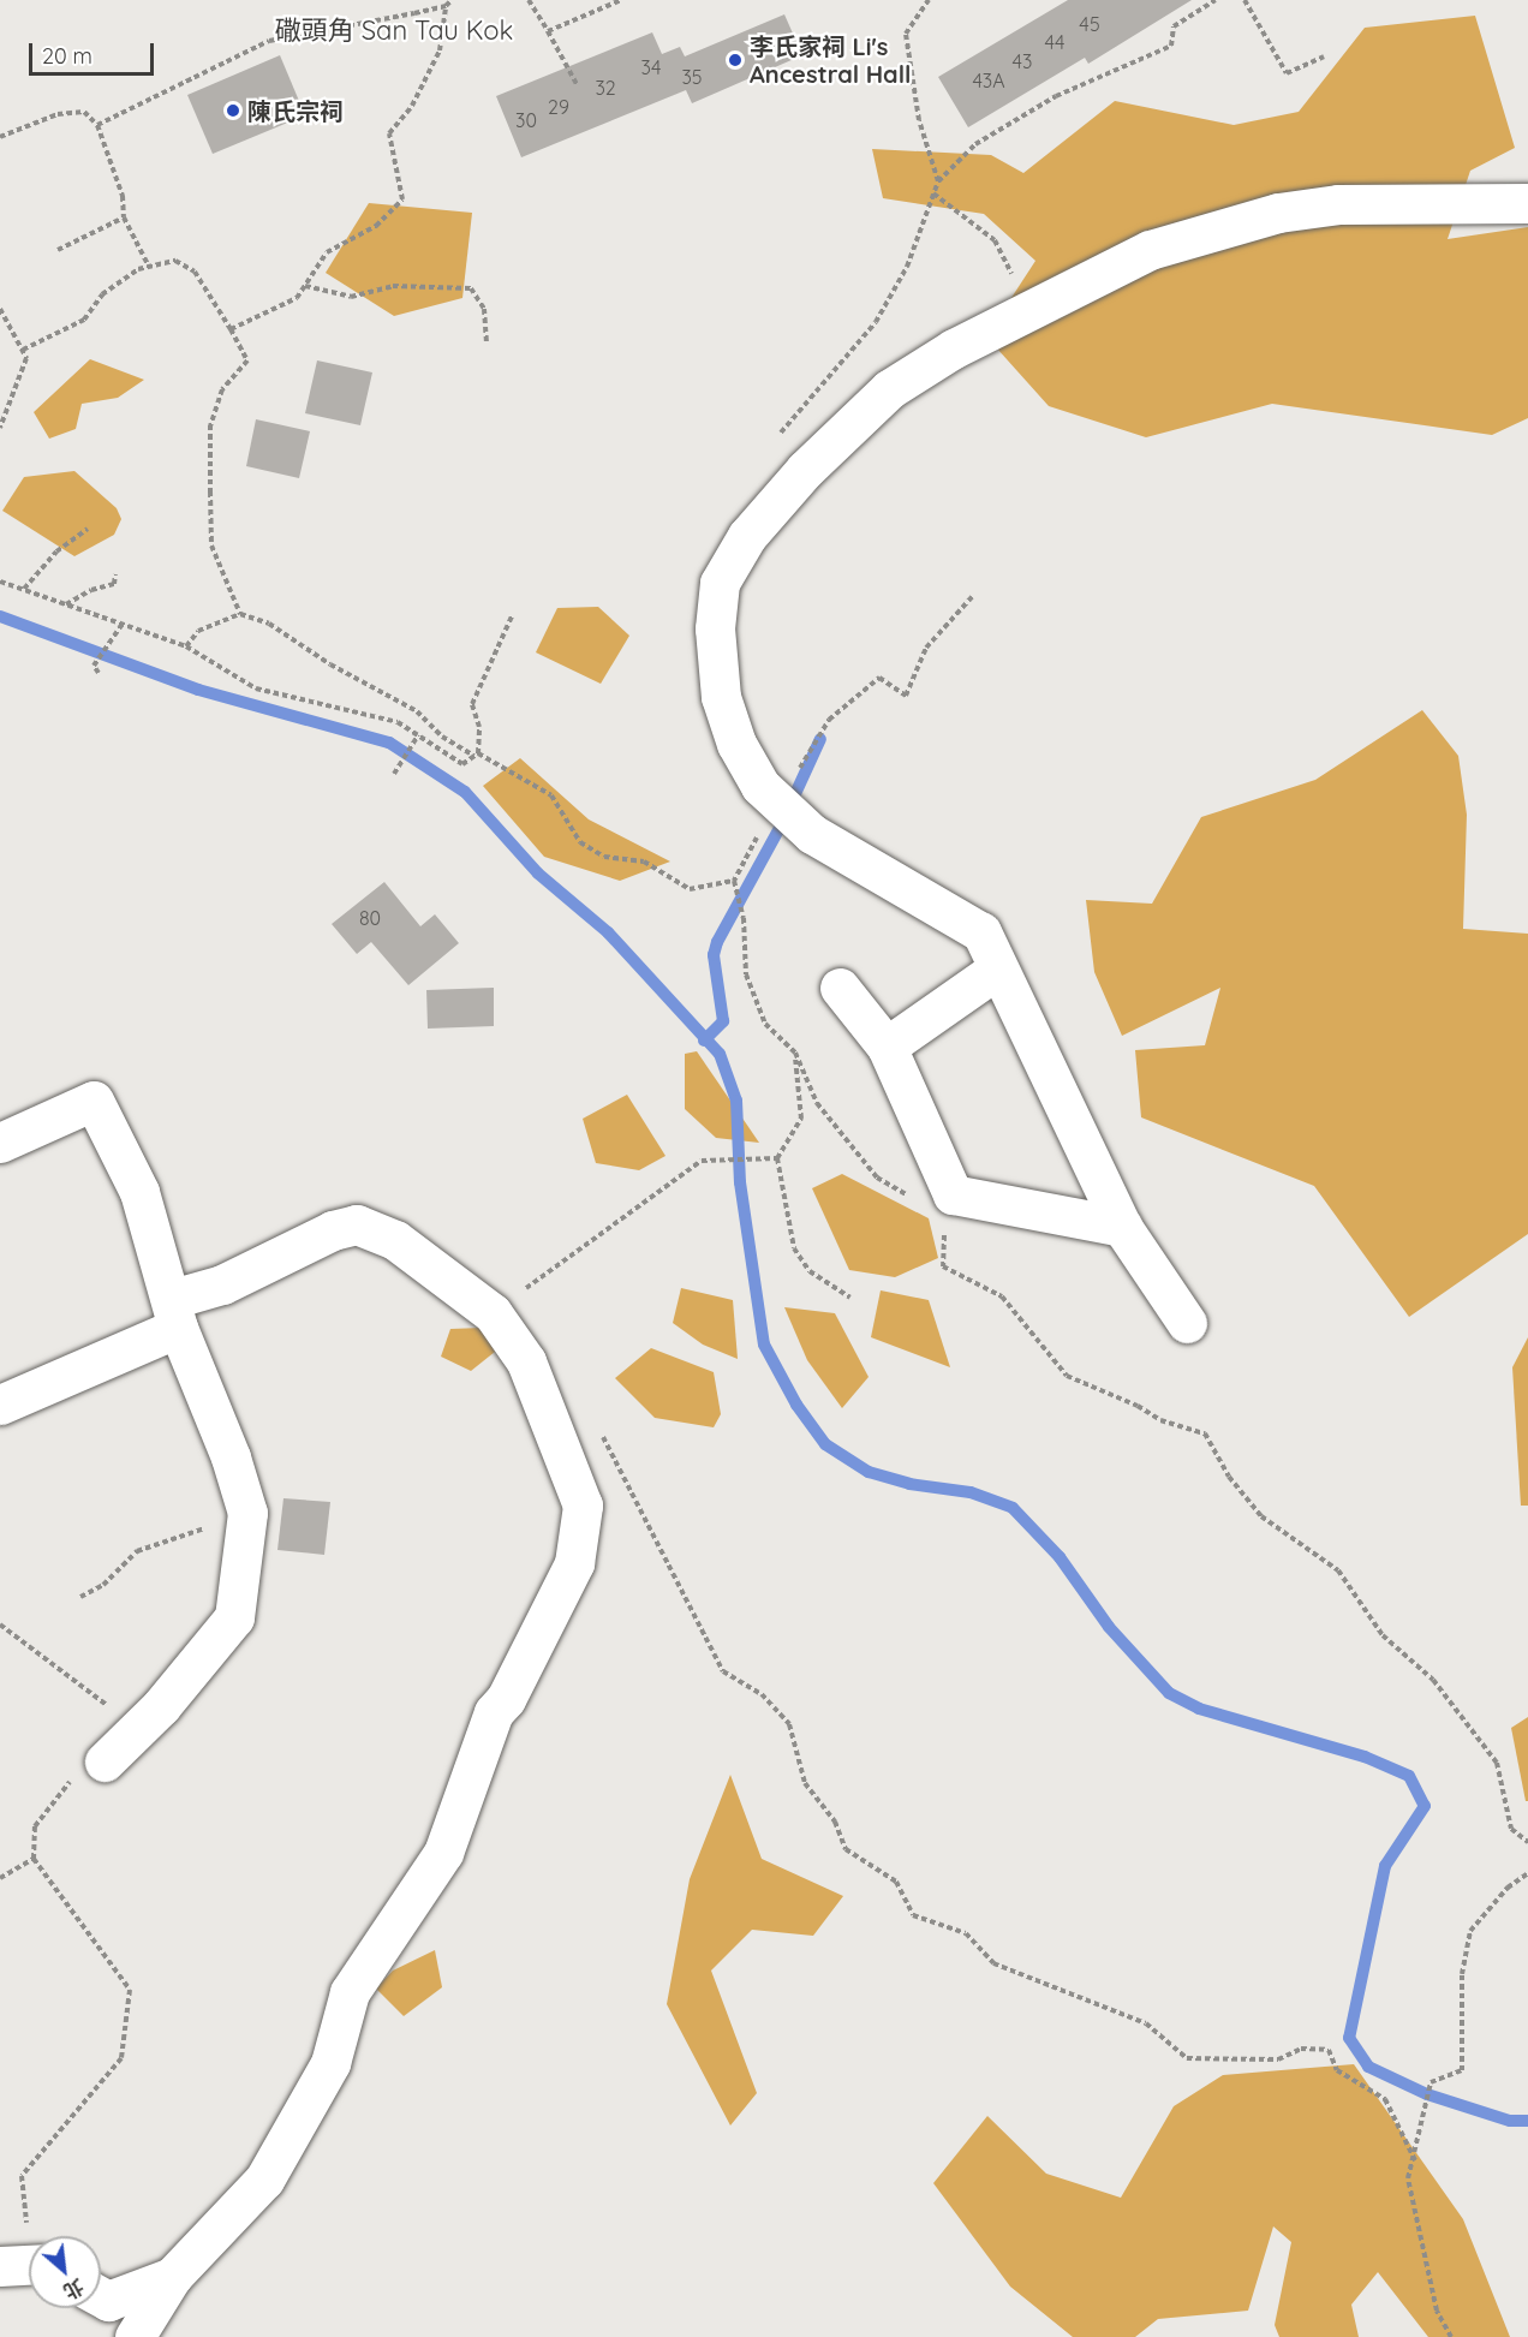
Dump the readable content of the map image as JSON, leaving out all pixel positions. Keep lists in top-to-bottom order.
{
  "districts": ["䃟頭角 San Tau Kok"],
  "places": ["李氏家祠 Li's Ancestral Hall", "陳氏宗祠"],
  "house_numbers": [
    "45",
    "44",
    "43",
    "34",
    "35",
    "43A",
    "32",
    "29",
    "30",
    "80"
  ],
  "scale_bar": "20 m",
  "north": "bottom right"
}
